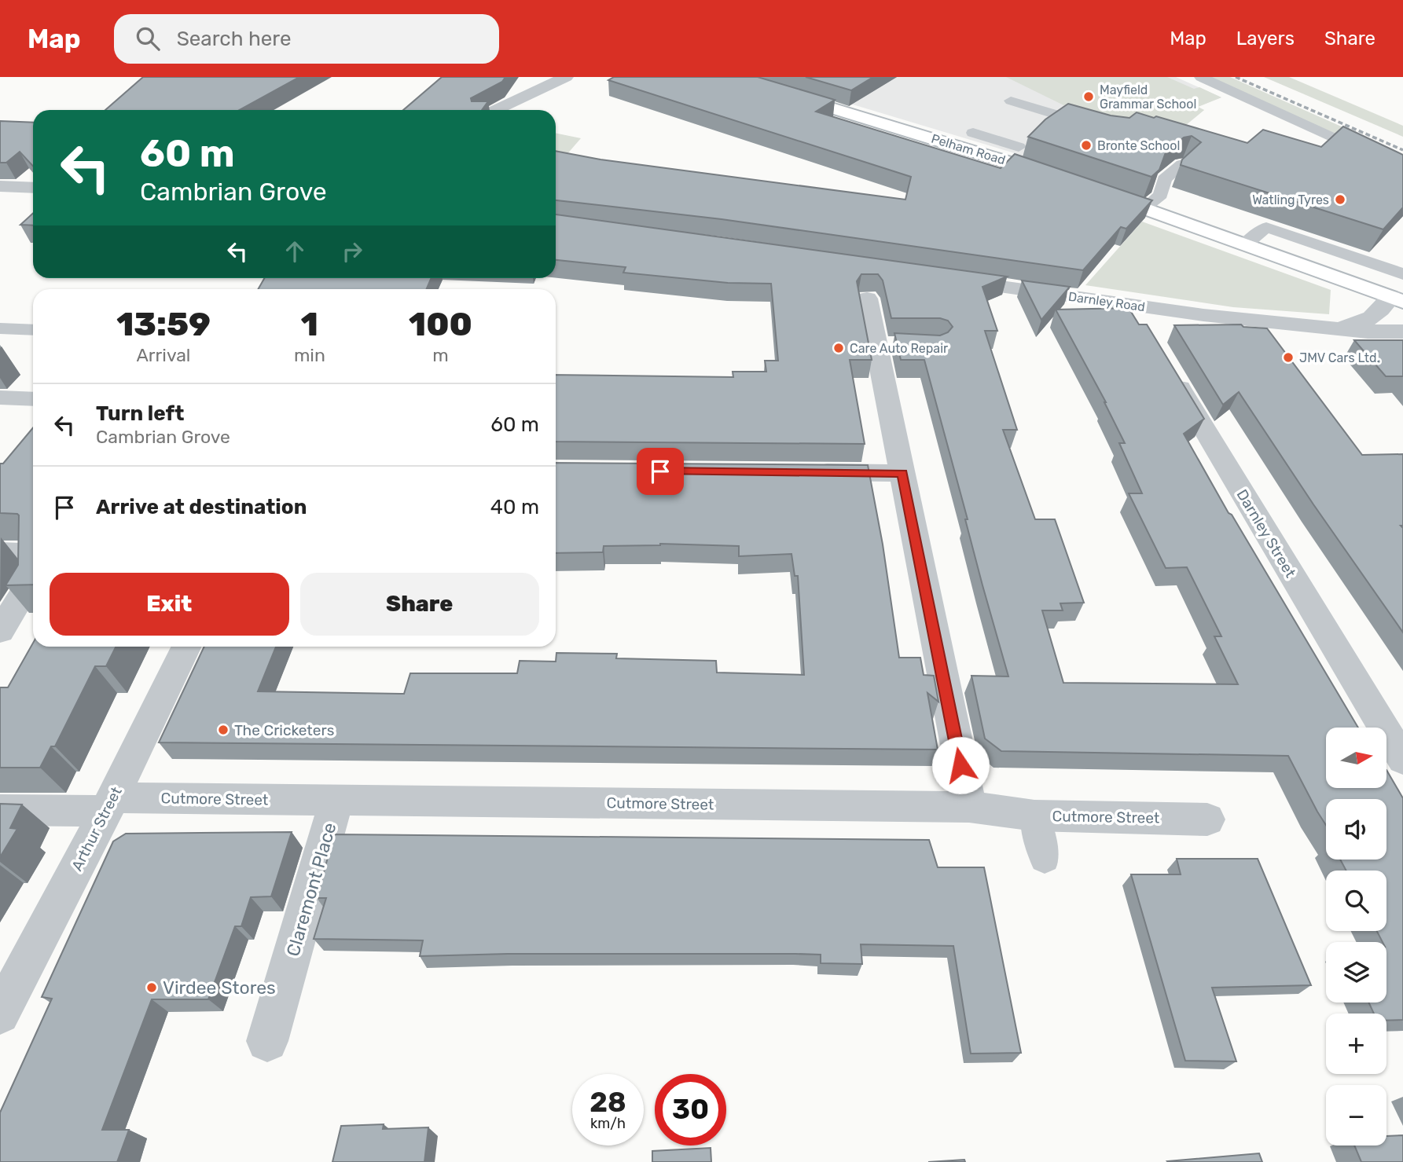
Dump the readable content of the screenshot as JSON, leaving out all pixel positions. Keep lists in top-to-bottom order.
{
  "streets": {
    "street": [
      "Pelham Road",
      "Darnley Road",
      "Darnley Street",
      "Cutmore Street",
      "Arthur Street",
      "Claremont Place"
    ]
  },
  "crossings": [
    ["Cutmore Street", "Arthur Street"],
    ["Cutmore Street", "Claremont Place"]
  ],
  "places": [
    "Mayfield Grammar School",
    "Bronte School",
    "Watling Tyres",
    "Care Auto Repair",
    "JMV Cars Ltd.",
    "The Cricketers",
    "Virdee Stores"
  ],
  "north": "right",
  "page": {
    "header": "Map",
    "search": "Search here",
    "nav": ["Map", "Layers", "Share"],
    "turn": ["60 m", "Cambrian Grove"],
    "eta": [
      "13:59",
      "Arrival",
      "1",
      "min",
      "100",
      "m"
    ],
    "list": [
      {
        "name": "Turn left",
        "note": "Cambrian Grove",
        "value": "60 m"
      },
      {
        "name": "Arrive at destination",
        "value": "40 m"
      }
    ],
    "buttons": ["Exit", "Share"],
    "map_buttons": ["+", "−"],
    "speed": "28 km/h",
    "limit": "30"
  }
}
